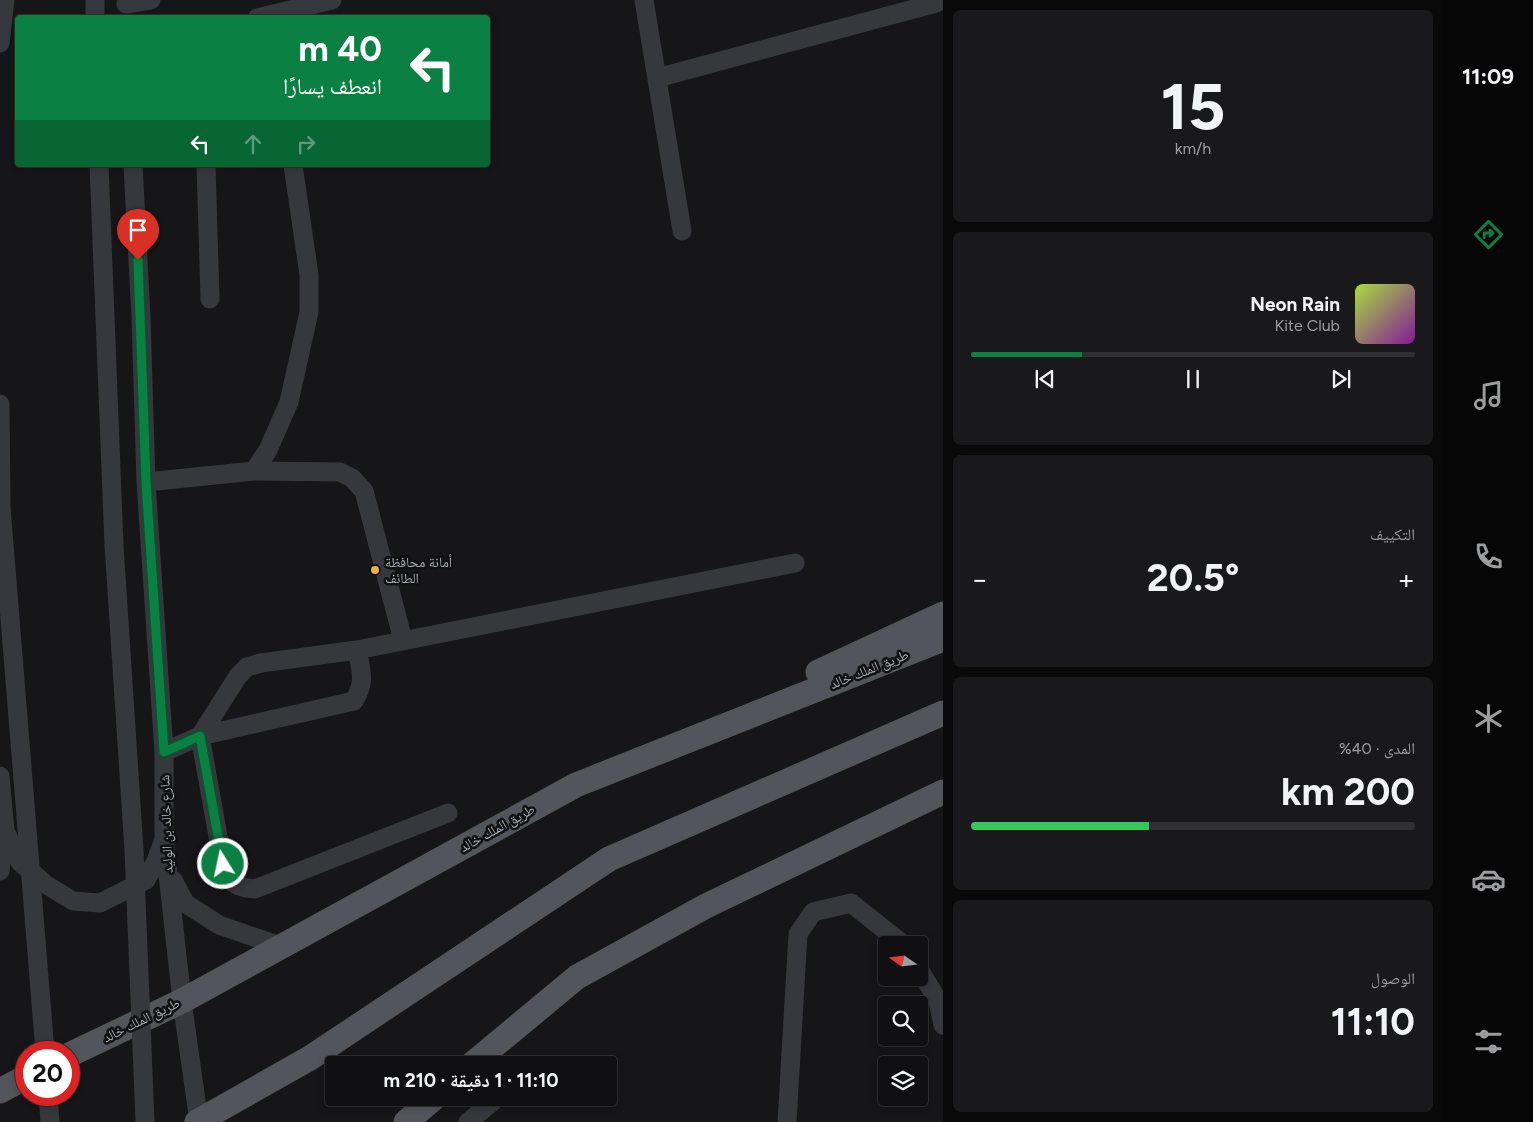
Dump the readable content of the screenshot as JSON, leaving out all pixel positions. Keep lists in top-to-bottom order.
{
  "streets": {
    "main road": ["طريق الملك خالد"],
    "street": ["شارع خالد بن الوليد"]
  },
  "crossings": [
    ["طريق الملك خالد", "شارع خالد بن الوليد"]
  ],
  "places": ["أمانة محافظة الطائف"],
  "north": "left",
  "page": {
    "tabs": "11:09",
    "tile": [
      ["15", "km/h"],
      "التكييف",
      ["المدى · 40%", "200 km"],
      ["الوصول", "11:10"]
    ],
    "turn": ["40 m", "انعطف يسارًا"],
    "song": ["Neon Rain", "Kite Club"],
    "heat": ["−", "20.5°", "+"],
    "limit": "20",
    "trip": "11:10 · 1 دقيقة · 210 m"
  }
}
